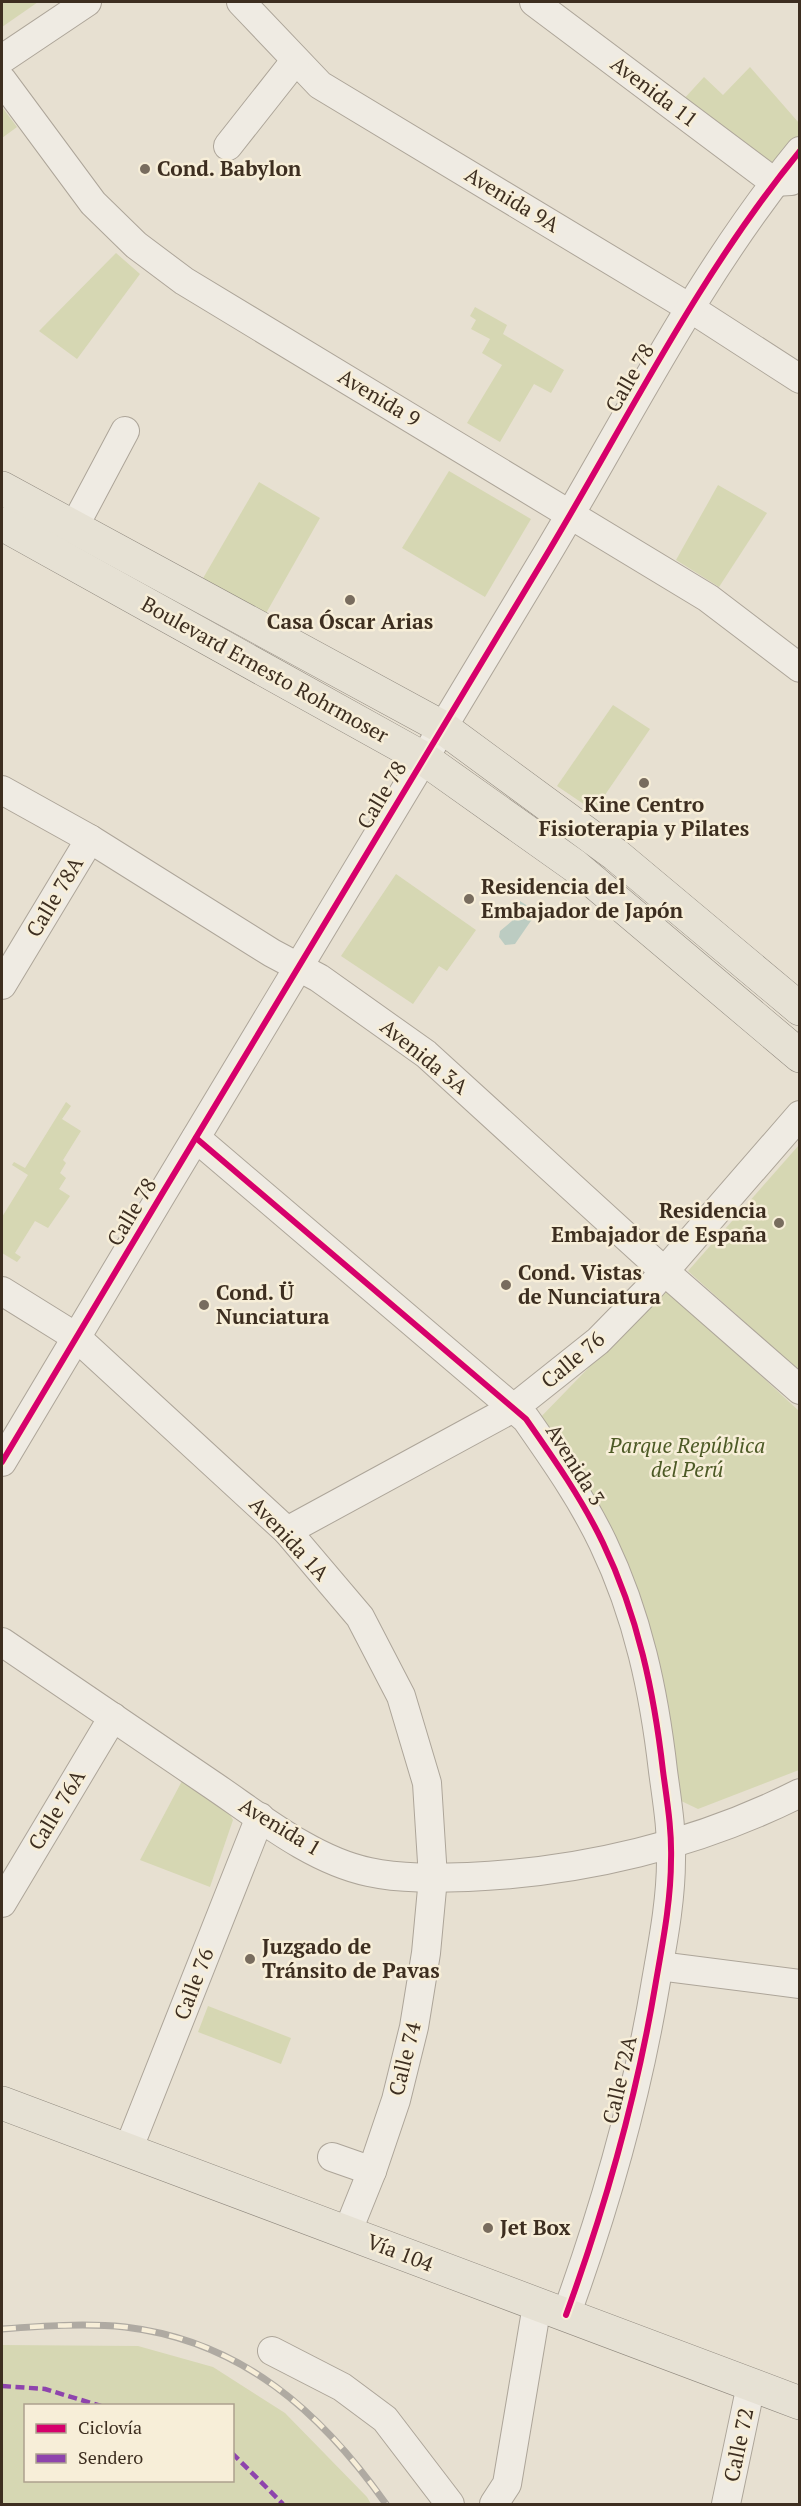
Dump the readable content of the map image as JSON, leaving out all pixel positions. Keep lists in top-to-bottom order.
{
  "streets": {
    "main road": ["Boulevard Ernesto Rohrmoser", "Vía 104"],
    "street": [
      "Avenida 11",
      "Avenida 9A",
      "Calle 78",
      "Avenida 9",
      "Calle 78A",
      "Avenida 3A",
      "Calle 76",
      "Avenida 3",
      "Avenida 1A",
      "Calle 76A",
      "Avenida 1",
      "Calle 74",
      "Calle 72A",
      "Calle 72"
    ]
  },
  "crossings": [
    ["Avenida 11", "Calle 78"],
    ["Avenida 9A", "Calle 78"],
    ["Calle 78", "Avenida 9"],
    ["Calle 78", "Boulevard Ernesto Rohrmoser"],
    ["Calle 78", "Avenida 3A"],
    ["Calle 78", "Avenida 3"],
    ["Calle 78", "Avenida 1A"],
    ["Calle 78A", "Avenida 3A"],
    ["Avenida 3A", "Calle 76"],
    ["Calle 76", "Avenida 3"],
    ["Calle 76", "Avenida 1A"],
    ["Calle 76", "Avenida 1"],
    ["Calle 76", "Vía 104"],
    ["Avenida 3", "Avenida 1"],
    ["Avenida 3", "Calle 72A"],
    ["Avenida 1A", "Avenida 1"],
    ["Avenida 1A", "Calle 74"],
    ["Calle 76A", "Avenida 1"],
    ["Avenida 1", "Calle 74"],
    ["Avenida 1", "Calle 72A"],
    ["Calle 74", "Vía 104"],
    ["Calle 72A", "Vía 104"],
    ["Vía 104", "Calle 72"]
  ],
  "parks": ["Parque República del Perú"],
  "places": [
    "Cond. Babylon",
    "Casa Óscar Arias",
    "Kine Centro Fisioterapia y Pilates",
    "Residencia del Embajador de Japón",
    "Residencia Embajador de España",
    "Cond. Vistas de Nunciatura",
    "Cond. Ü Nunciatura",
    "Juzgado de Tránsito de Pavas",
    "Jet Box"
  ],
  "legend": ["Ciclovía", "Sendero"]
}
